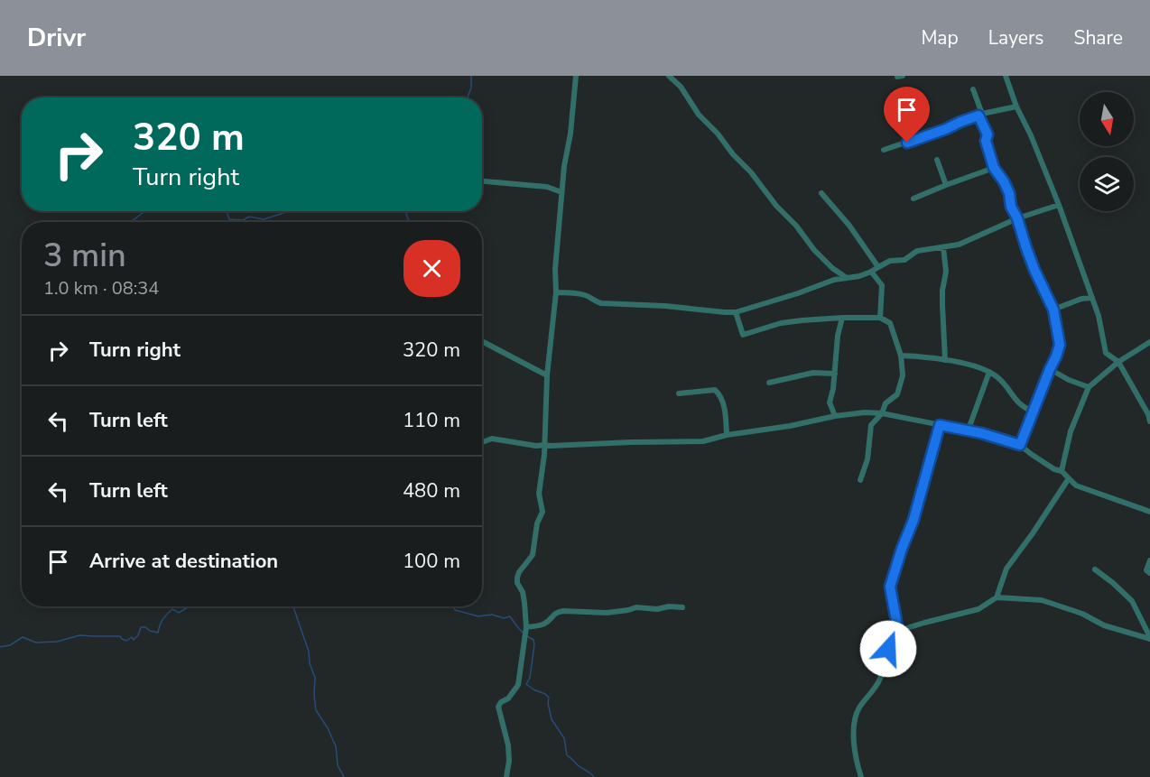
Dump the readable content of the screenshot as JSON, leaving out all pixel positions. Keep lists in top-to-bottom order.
{
  "north": "bottom",
  "page": {
    "header": "Drivr",
    "nav": ["Map", "Layers", "Share"],
    "turn": ["320 m", "Turn right"],
    "heading": ["3 min", "1.0 km · 08:34"],
    "list": [
      {
        "name": "Turn right",
        "value": "320 m"
      },
      {
        "name": "Turn left",
        "value": "110 m"
      },
      {
        "name": "Turn left",
        "value": "480 m"
      },
      {
        "name": "Arrive at destination",
        "value": "100 m"
      }
    ]
  }
}
